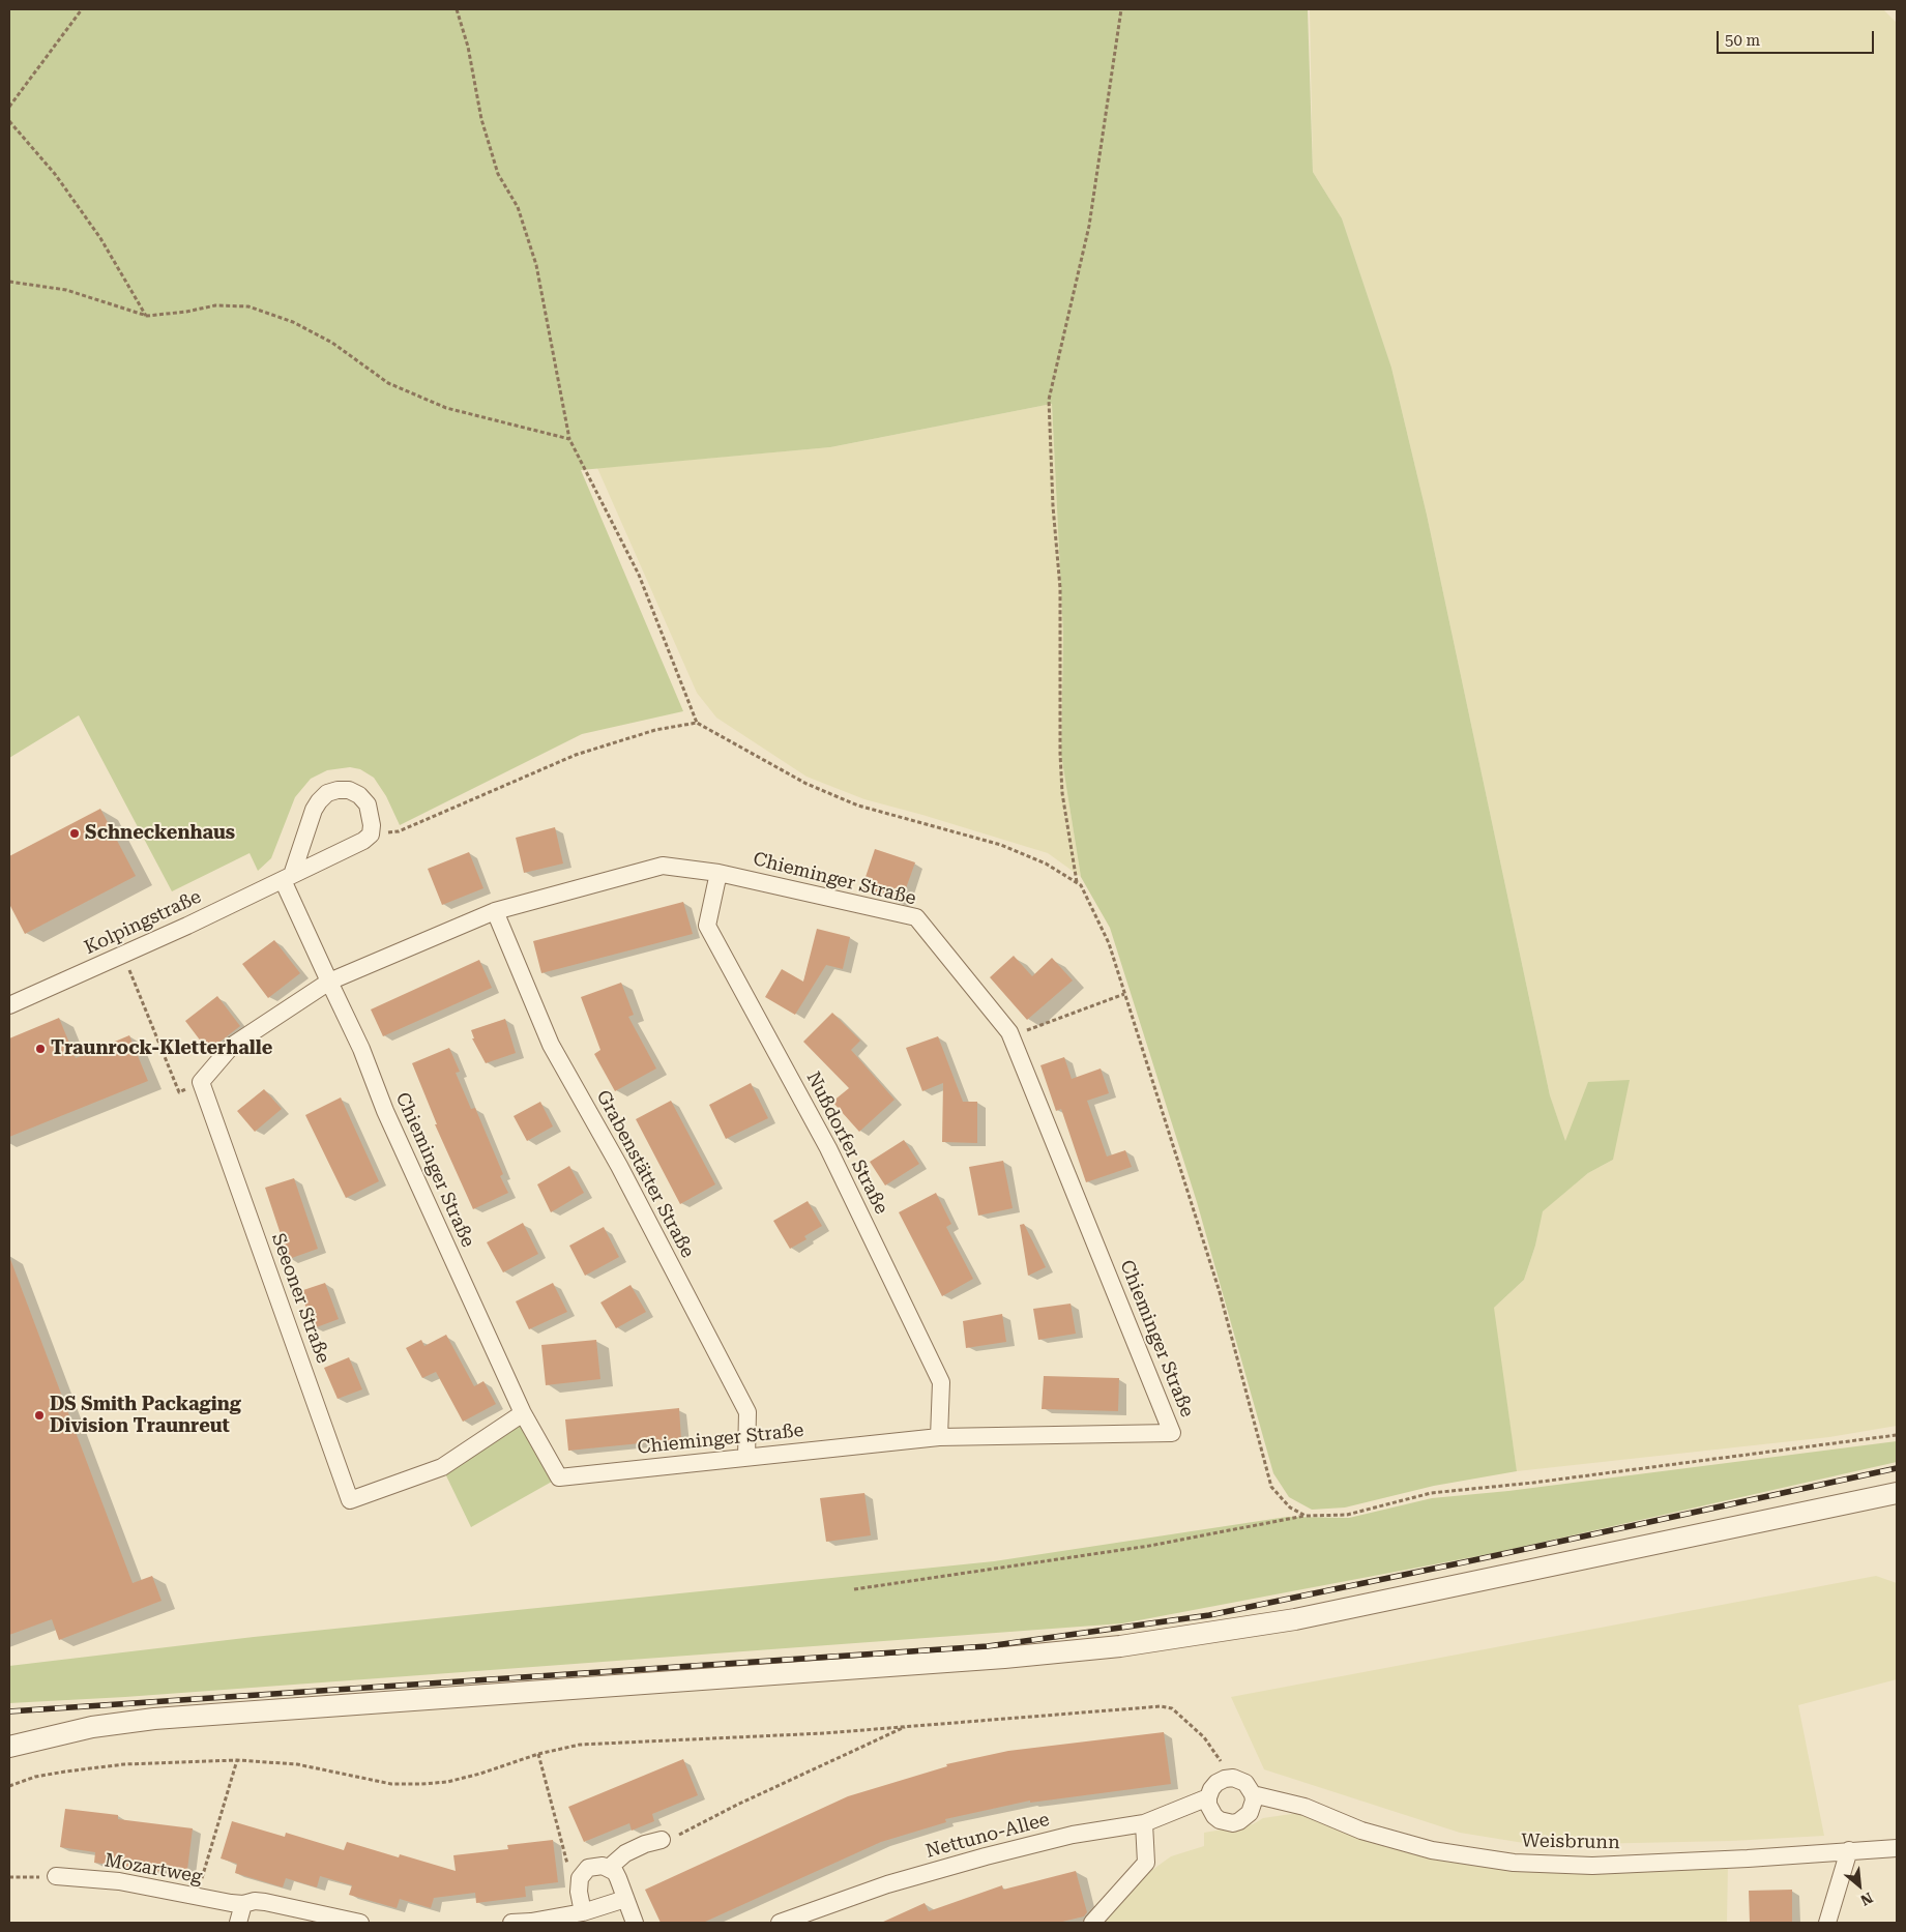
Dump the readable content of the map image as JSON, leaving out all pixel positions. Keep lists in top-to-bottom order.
{
  "streets": {
    "street": [
      "Chieminger Straße",
      "Kolpingstraße",
      "Nußdorfer Straße",
      "Grabenstätter Straße",
      "Seeoner Straße",
      "Nettuno-Allee",
      "Weisbrunn",
      "Mozartweg"
    ]
  },
  "crossings": [
    ["Chieminger Straße", "Kolpingstraße"],
    ["Chieminger Straße", "Nußdorfer Straße"],
    ["Chieminger Straße", "Grabenstätter Straße"],
    ["Chieminger Straße", "Seeoner Straße"],
    ["Nettuno-Allee", "Weisbrunn"]
  ],
  "places": ["Schneckenhaus", "Traunrock-Kletterhalle", "DS Smith Packaging Division Traunreut"],
  "scale_bar": "50 m",
  "north": "bottom right"
}
